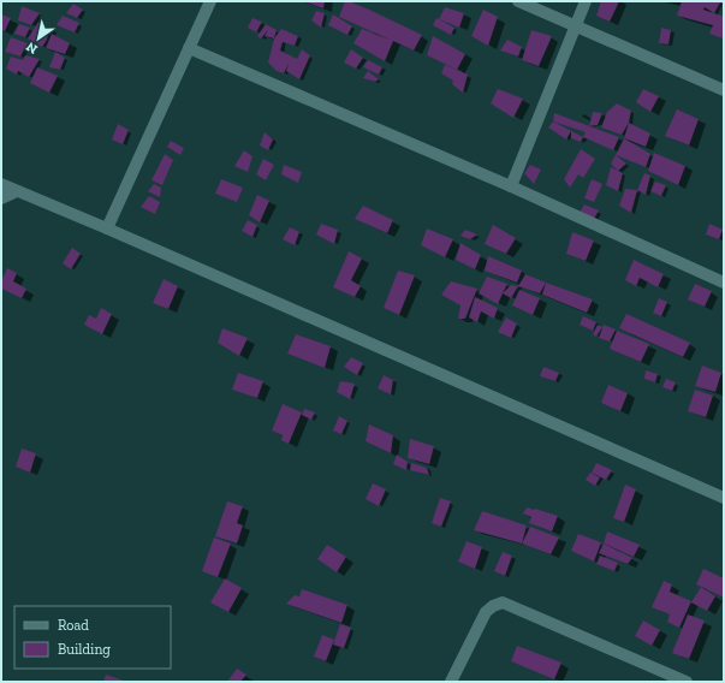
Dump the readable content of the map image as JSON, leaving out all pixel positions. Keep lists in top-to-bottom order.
{
  "legend": ["Road", "Building"],
  "north": "bottom left"
}
